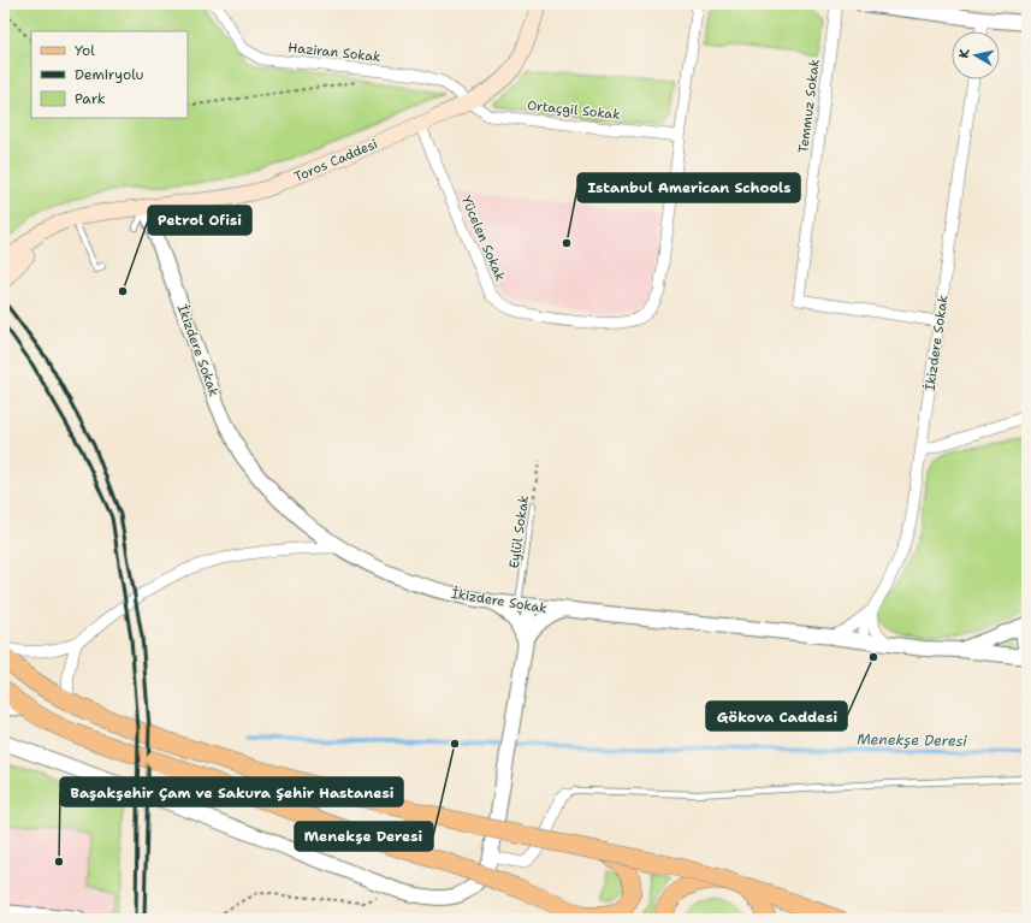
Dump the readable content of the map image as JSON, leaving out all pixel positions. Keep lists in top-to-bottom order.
{
  "streets": {
    "main road": ["Toros Caddesi"],
    "street": [
      "Haziran Sokak",
      "Temmuz Sokak",
      "Ortaçgil Sokak",
      "Yücelen Sokak",
      "İkizdere Sokak"
    ],
    "lane": ["Eylül Sokak"]
  },
  "crossings": [
    ["Haziran Sokak", "Ortaçgil Sokak"],
    ["Haziran Sokak", "Toros Caddesi"],
    ["Temmuz Sokak", "İkizdere Sokak"],
    ["Ortaçgil Sokak", "Toros Caddesi"],
    ["Ortaçgil Sokak", "Yücelen Sokak"],
    ["Toros Caddesi", "Yücelen Sokak"],
    ["Toros Caddesi", "İkizdere Sokak"],
    ["İkizdere Sokak", "Eylül Sokak"]
  ],
  "water": ["Menekşe Deresi"],
  "places": [
    "Istanbul American Schools",
    "Petrol Ofisi",
    "Gökova Caddesi",
    "Menekşe Deresi",
    "Başakşehir Çam ve Sakura Şehir Hastanesi"
  ],
  "legend": ["Yol", "Demiryolu", "Park"],
  "north": "left"
}
